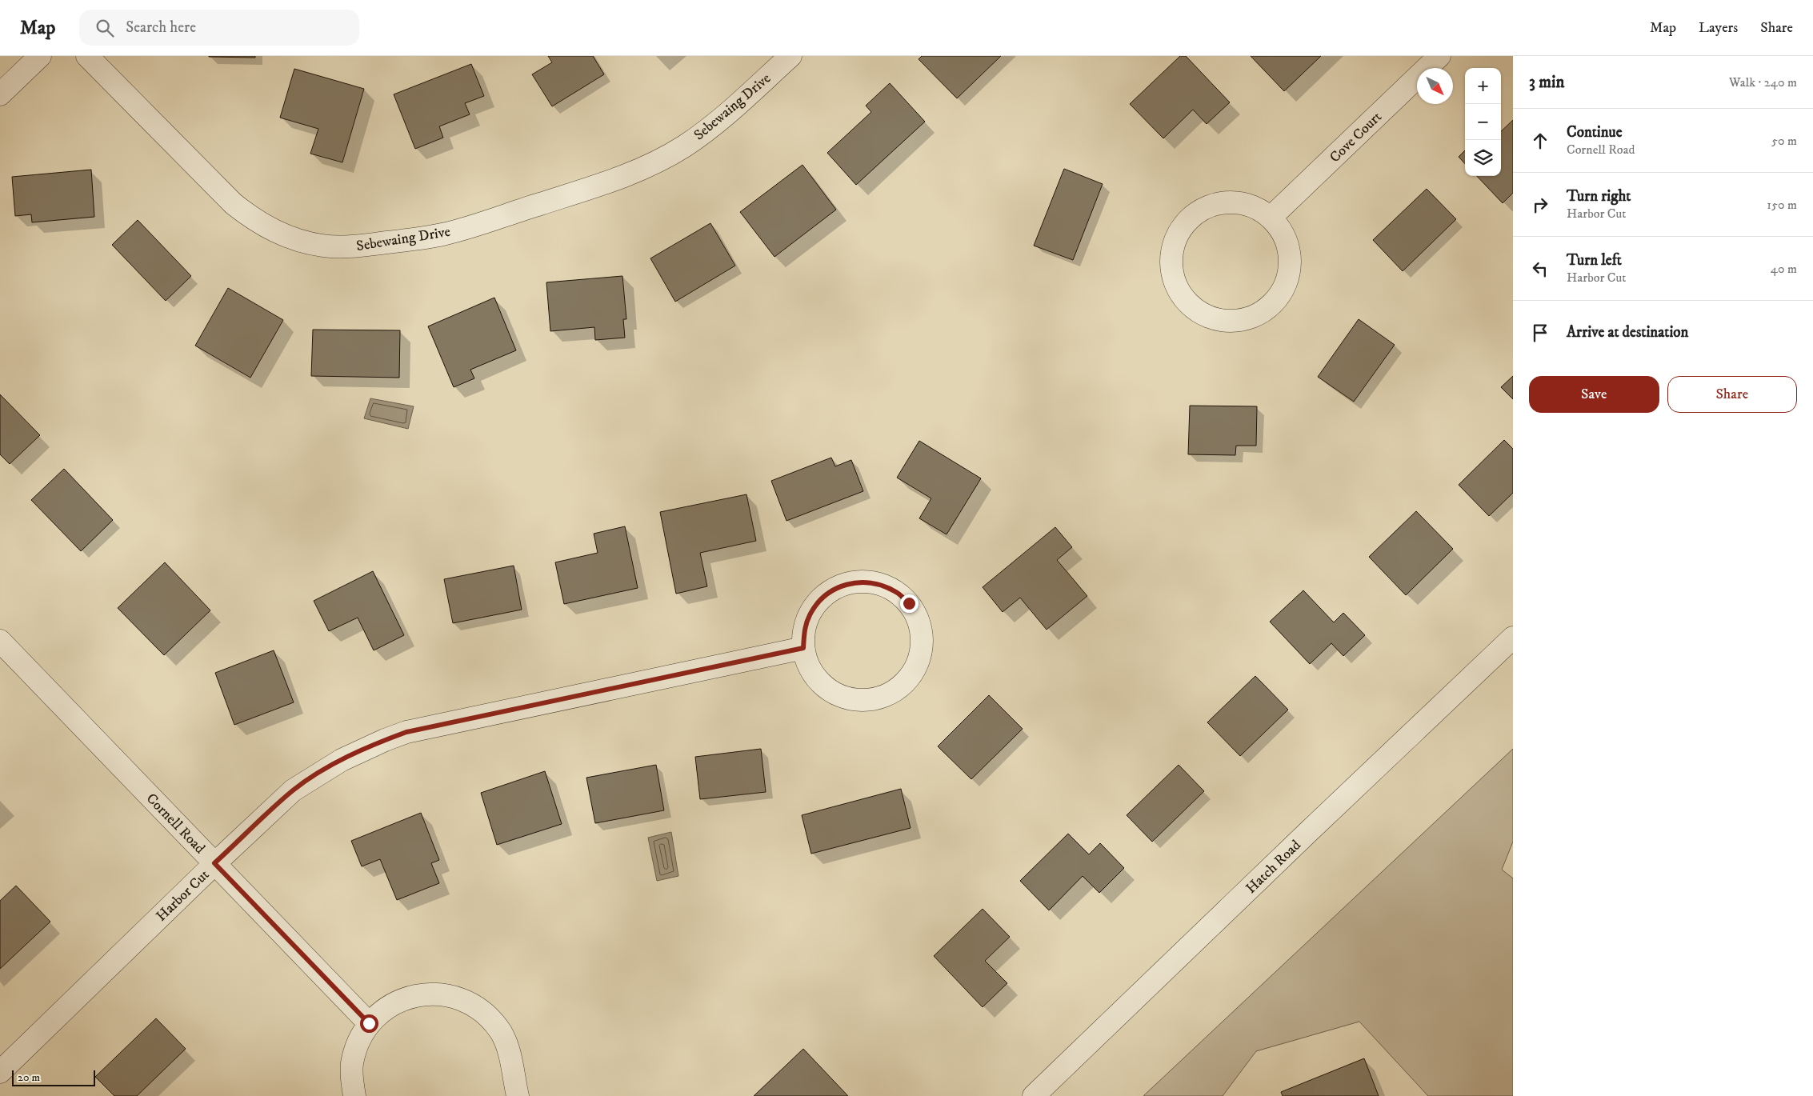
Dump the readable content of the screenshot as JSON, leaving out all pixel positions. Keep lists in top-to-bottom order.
{
  "streets": {
    "street": [
      "Sebewaing Drive",
      "Cove Court",
      "Cornell Road",
      "Hatch Road",
      "Harbor Cut"
    ]
  },
  "crossings": [
    ["Cornell Road", "Harbor Cut"]
  ],
  "scale_bar": "20 m",
  "north": "bottom right",
  "page": {
    "header": "Map",
    "search": "Search here",
    "nav": ["Map", "Layers", "Share"],
    "heading": ["3 min", "Walk · 240 m"],
    "map_buttons": ["+", "−"],
    "list": [
      ["Continue", "Cornell Road", "50 m"],
      ["Turn right", "Harbor Cut", "150 m"],
      ["Turn left", "Harbor Cut", "40 m"],
      "Arrive at destination"
    ],
    "buttons": ["Save", "Share"],
    "scale": "20 m"
  }
}
